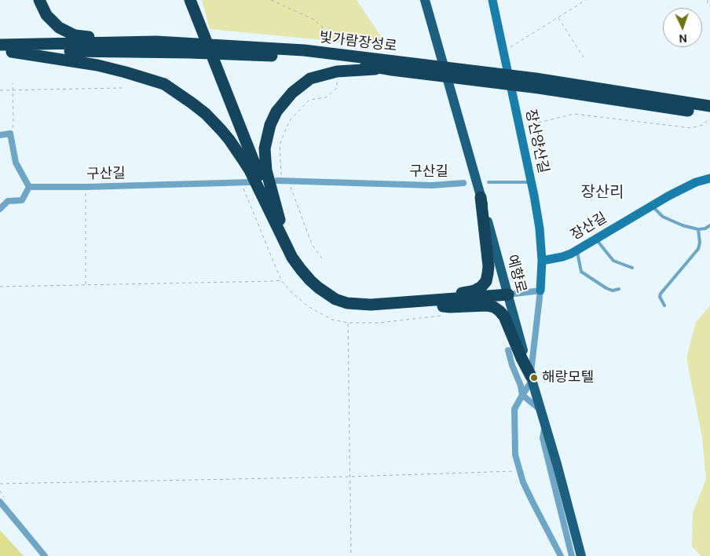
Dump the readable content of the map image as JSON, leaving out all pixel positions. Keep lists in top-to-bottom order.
{
  "streets": {
    "highway": ["빛가람장성로"],
    "main road": ["예향로"],
    "street": ["장산양산길", "구산길", "장산길"]
  },
  "crossings": [
    ["장산양산길", "장산길"]
  ],
  "districts": ["장산리"],
  "places": ["해랑모텔"],
  "north": "bottom"
}
